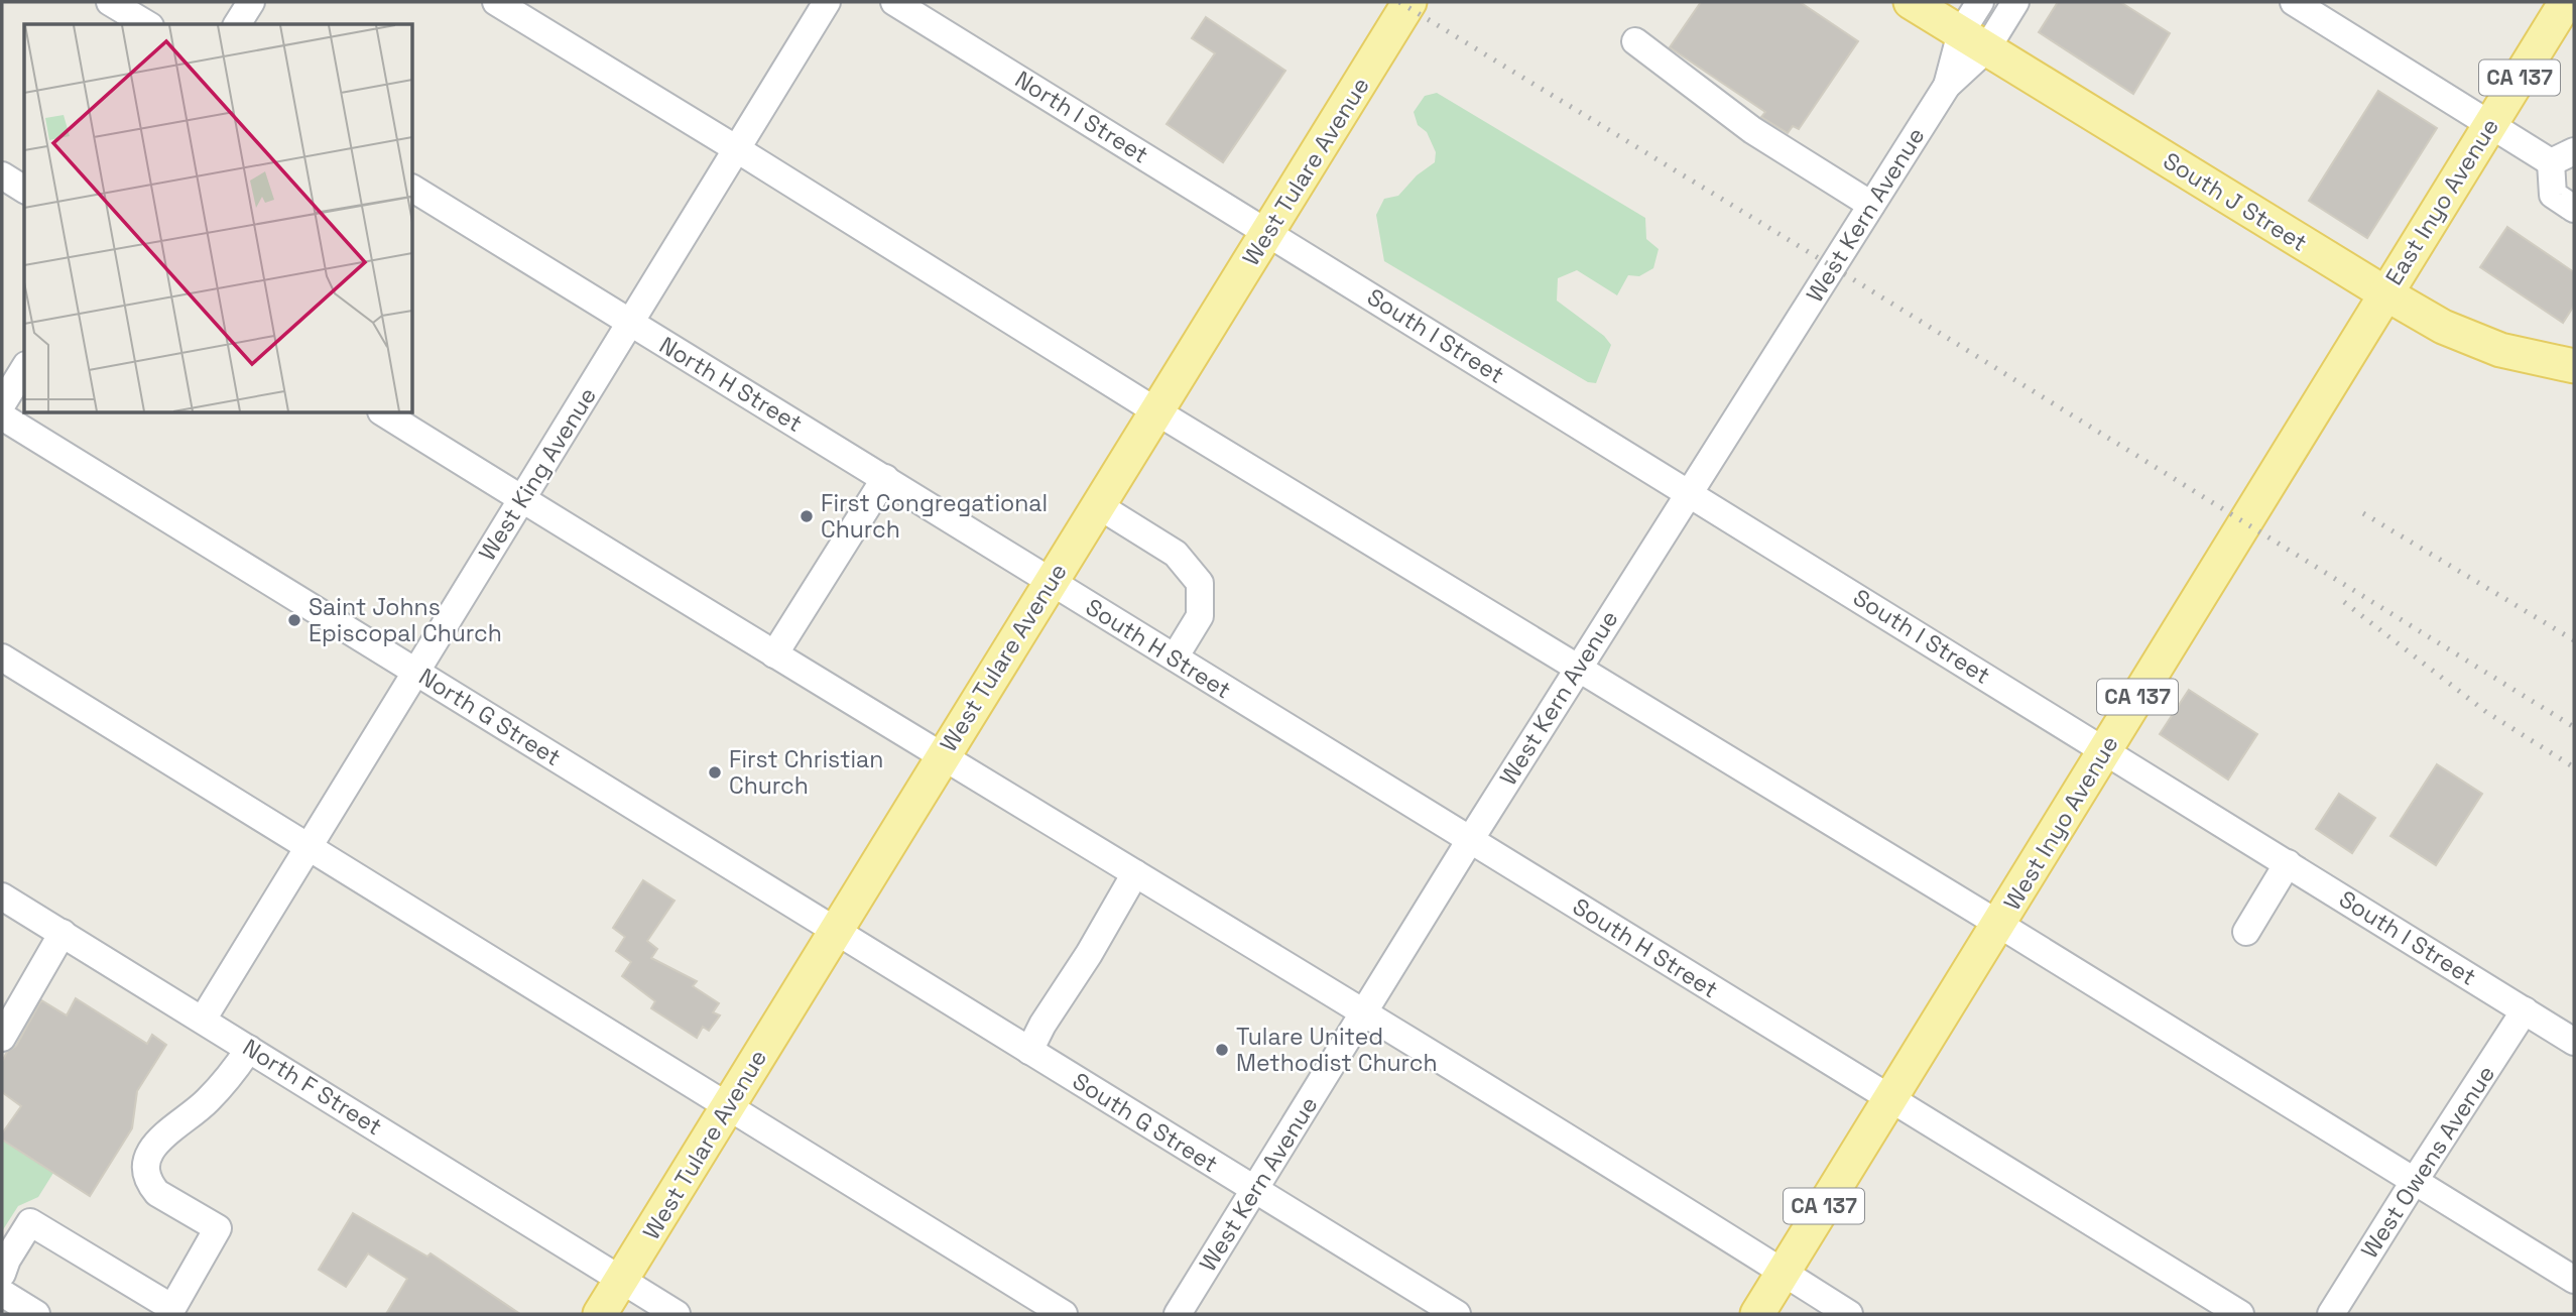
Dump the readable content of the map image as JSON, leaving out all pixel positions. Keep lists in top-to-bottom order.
{
  "streets": {
    "main road": [
      "CA 137",
      "West Tulare Avenue",
      "South J Street",
      "East Inyo Avenue",
      "West Inyo Avenue"
    ],
    "street": [
      "North I Street",
      "West Kern Avenue",
      "South I Street",
      "North H Street",
      "West King Avenue",
      "South H Street",
      "North G Street",
      "North F Street",
      "South G Street",
      "West Owens Avenue"
    ]
  },
  "crossings": [
    ["North I Street", "West Tulare Avenue"],
    ["North I Street", "South I Street"],
    ["West Tulare Avenue", "South I Street"],
    ["West Tulare Avenue", "North H Street"],
    ["West Tulare Avenue", "South H Street"],
    ["West Tulare Avenue", "North G Street"],
    ["West Tulare Avenue", "North F Street"],
    ["West Tulare Avenue", "South G Street"],
    ["South J Street", "East Inyo Avenue"],
    ["South J Street", "West Kern Avenue"],
    ["South J Street", "West Inyo Avenue"],
    ["East Inyo Avenue", "West Inyo Avenue"],
    ["West Kern Avenue", "South I Street"],
    ["West Kern Avenue", "South H Street"],
    ["West Kern Avenue", "South G Street"],
    ["South I Street", "West Inyo Avenue"],
    ["South I Street", "West Owens Avenue"],
    ["North H Street", "West King Avenue"],
    ["North H Street", "South H Street"],
    ["West King Avenue", "North G Street"],
    ["West King Avenue", "North F Street"],
    ["South H Street", "West Inyo Avenue"],
    ["North G Street", "South G Street"]
  ],
  "places": [
    "First Congregational Church",
    "Saint Johns Episcopal Church",
    "First Christian Church",
    "Tulare United Methodist Church"
  ]
}
